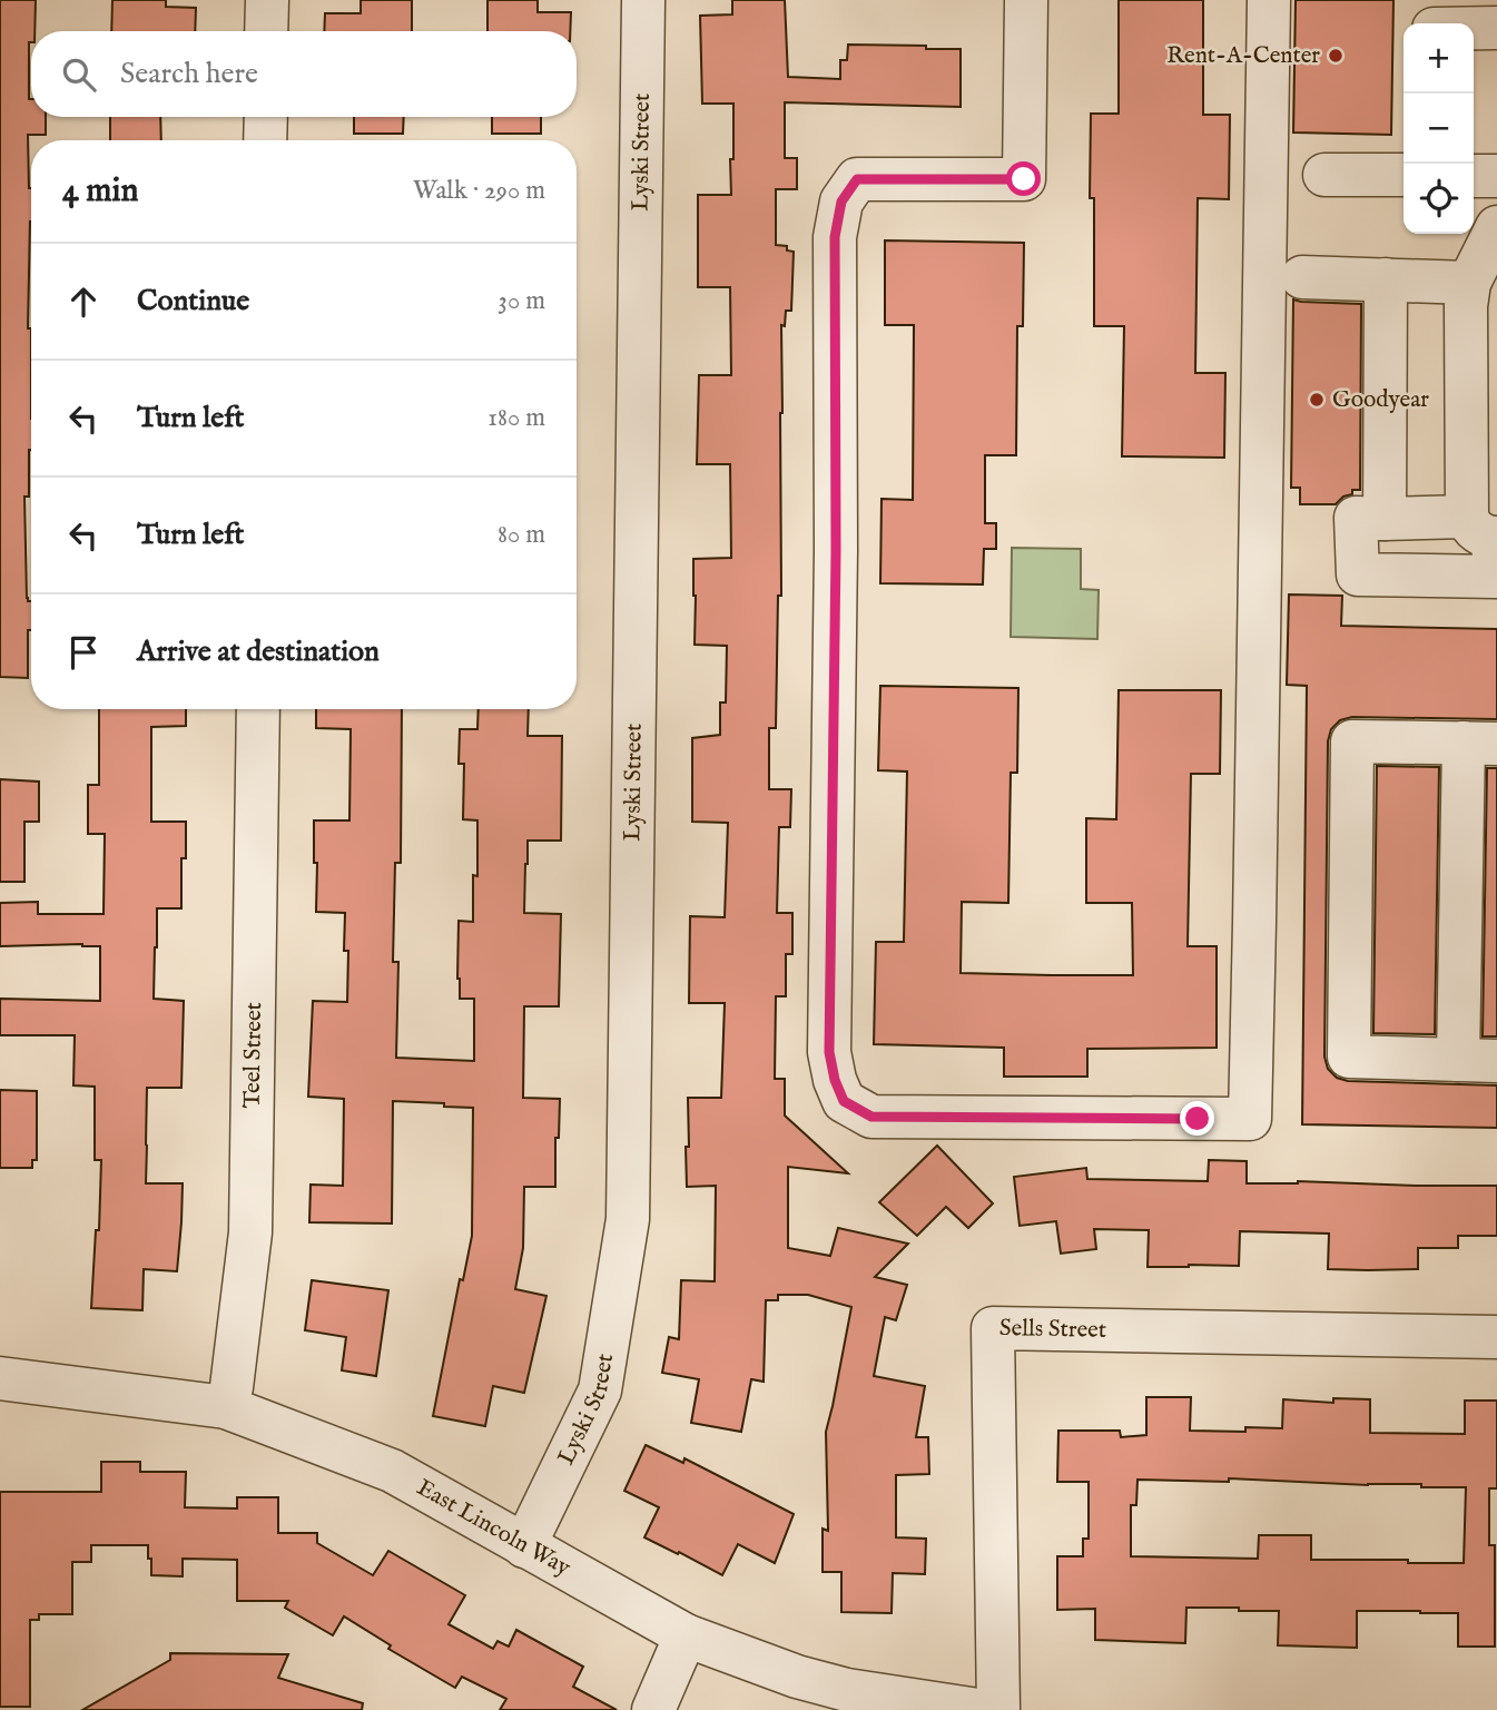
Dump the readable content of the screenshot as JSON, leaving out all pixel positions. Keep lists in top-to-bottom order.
{
  "streets": {
    "street": [
      "Lyski Street",
      "Teel Street",
      "Sells Street",
      "East Lincoln Way"
    ]
  },
  "crossings": [
    ["Lyski Street", "East Lincoln Way"],
    ["Teel Street", "East Lincoln Way"]
  ],
  "places": ["Rent-A-Center", "Goodyear"],
  "page": {
    "map_buttons": ["+", "−"],
    "search": "Search here",
    "heading": ["4 min", "Walk · 290 m"],
    "list": [
      ["Continue", "30 m"],
      ["Turn left", "180 m"],
      ["Turn left", "80 m"],
      "Arrive at destination"
    ]
  }
}
